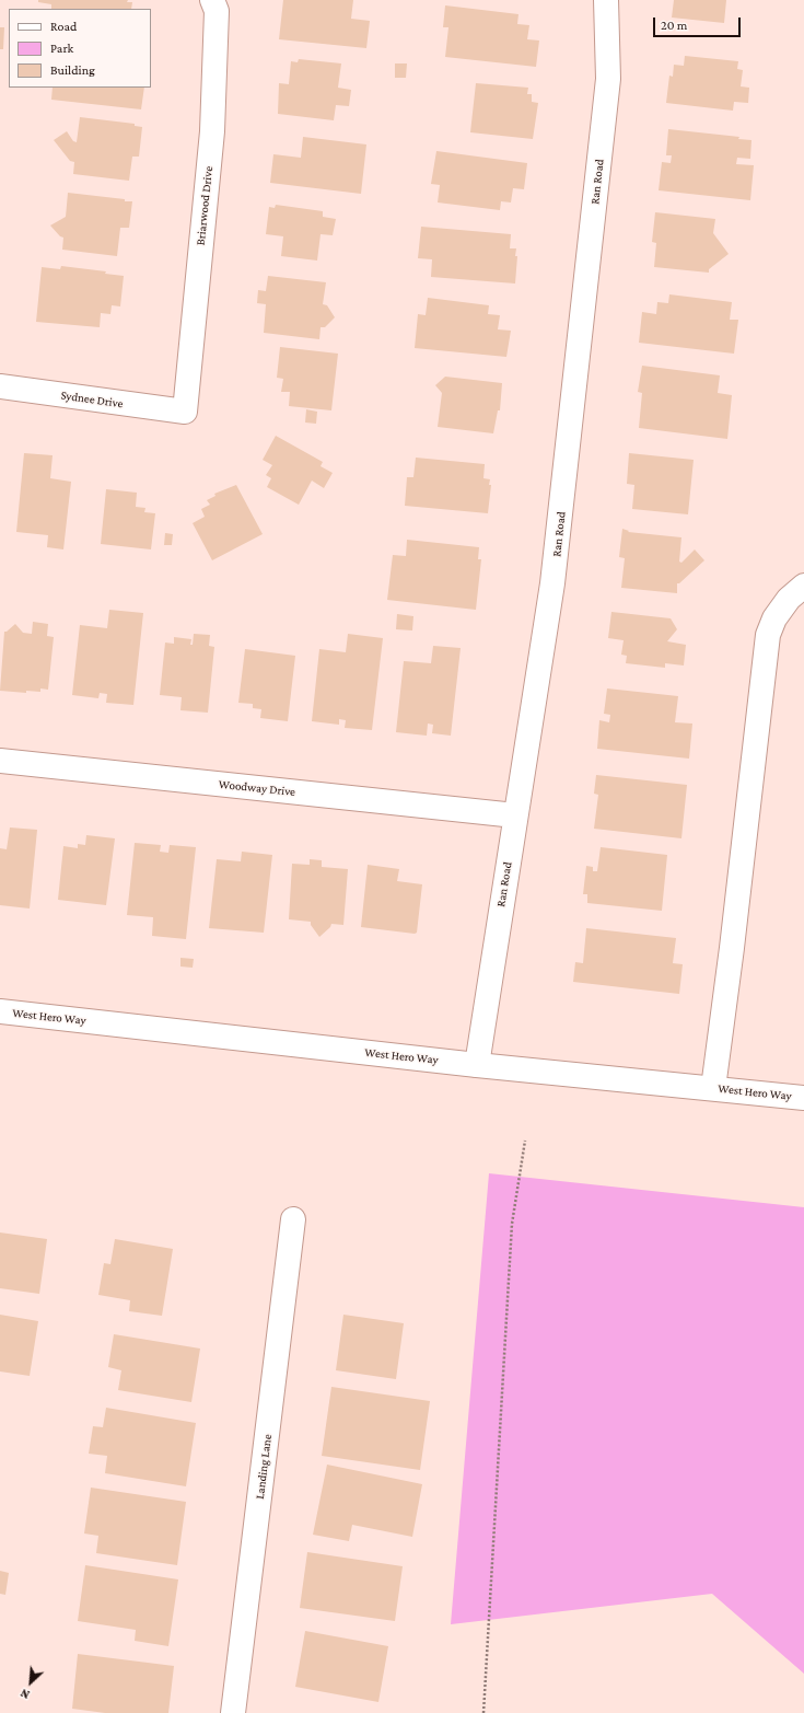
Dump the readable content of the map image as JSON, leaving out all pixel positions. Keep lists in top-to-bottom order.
{
  "streets": {
    "street": [
      "Ran Road",
      "Briarwood Drive",
      "Sydnee Drive",
      "Woodway Drive",
      "West Hero Way",
      "Landing Lane"
    ]
  },
  "crossings": [
    ["Ran Road", "Woodway Drive"],
    ["Ran Road", "West Hero Way"],
    ["Briarwood Drive", "Sydnee Drive"]
  ],
  "legend": ["Road", "Park", "Building"],
  "scale_bar": "20 m",
  "north": "bottom left"
}
